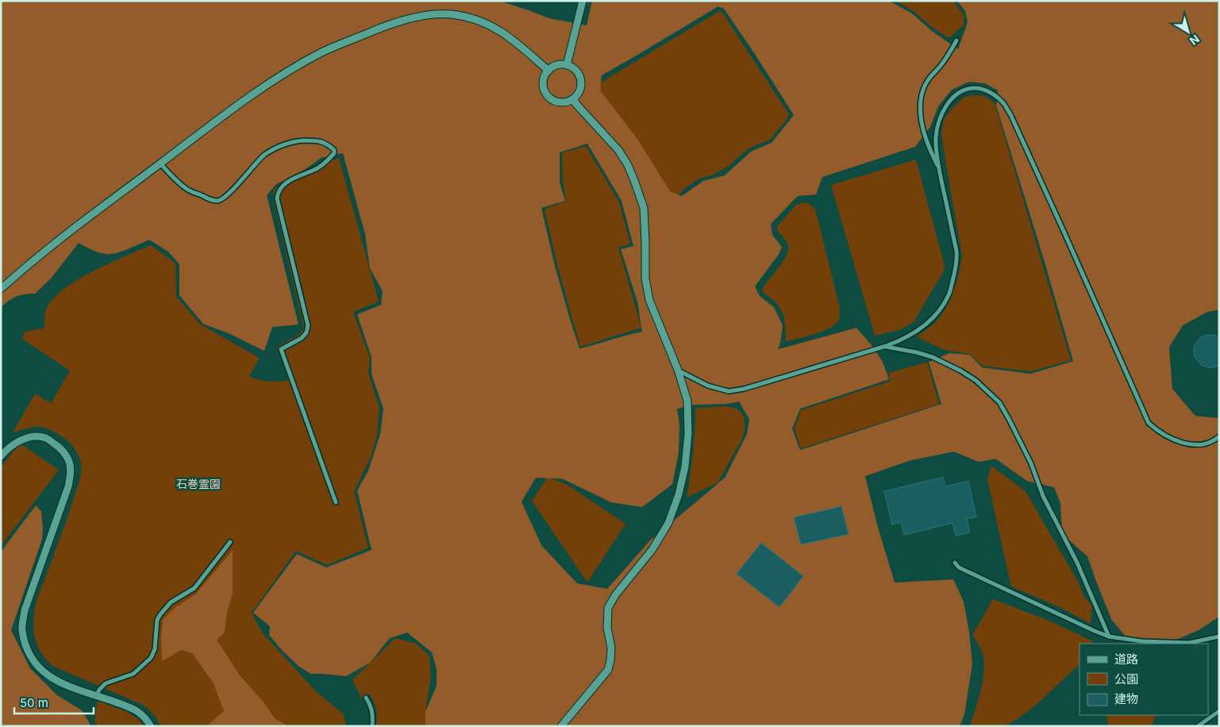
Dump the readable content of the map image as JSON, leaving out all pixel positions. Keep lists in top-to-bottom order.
{
  "parks": ["石巻霊園"],
  "legend": ["道路", "公園", "建物"],
  "scale_bar": "50 m",
  "north": "bottom right"
}
